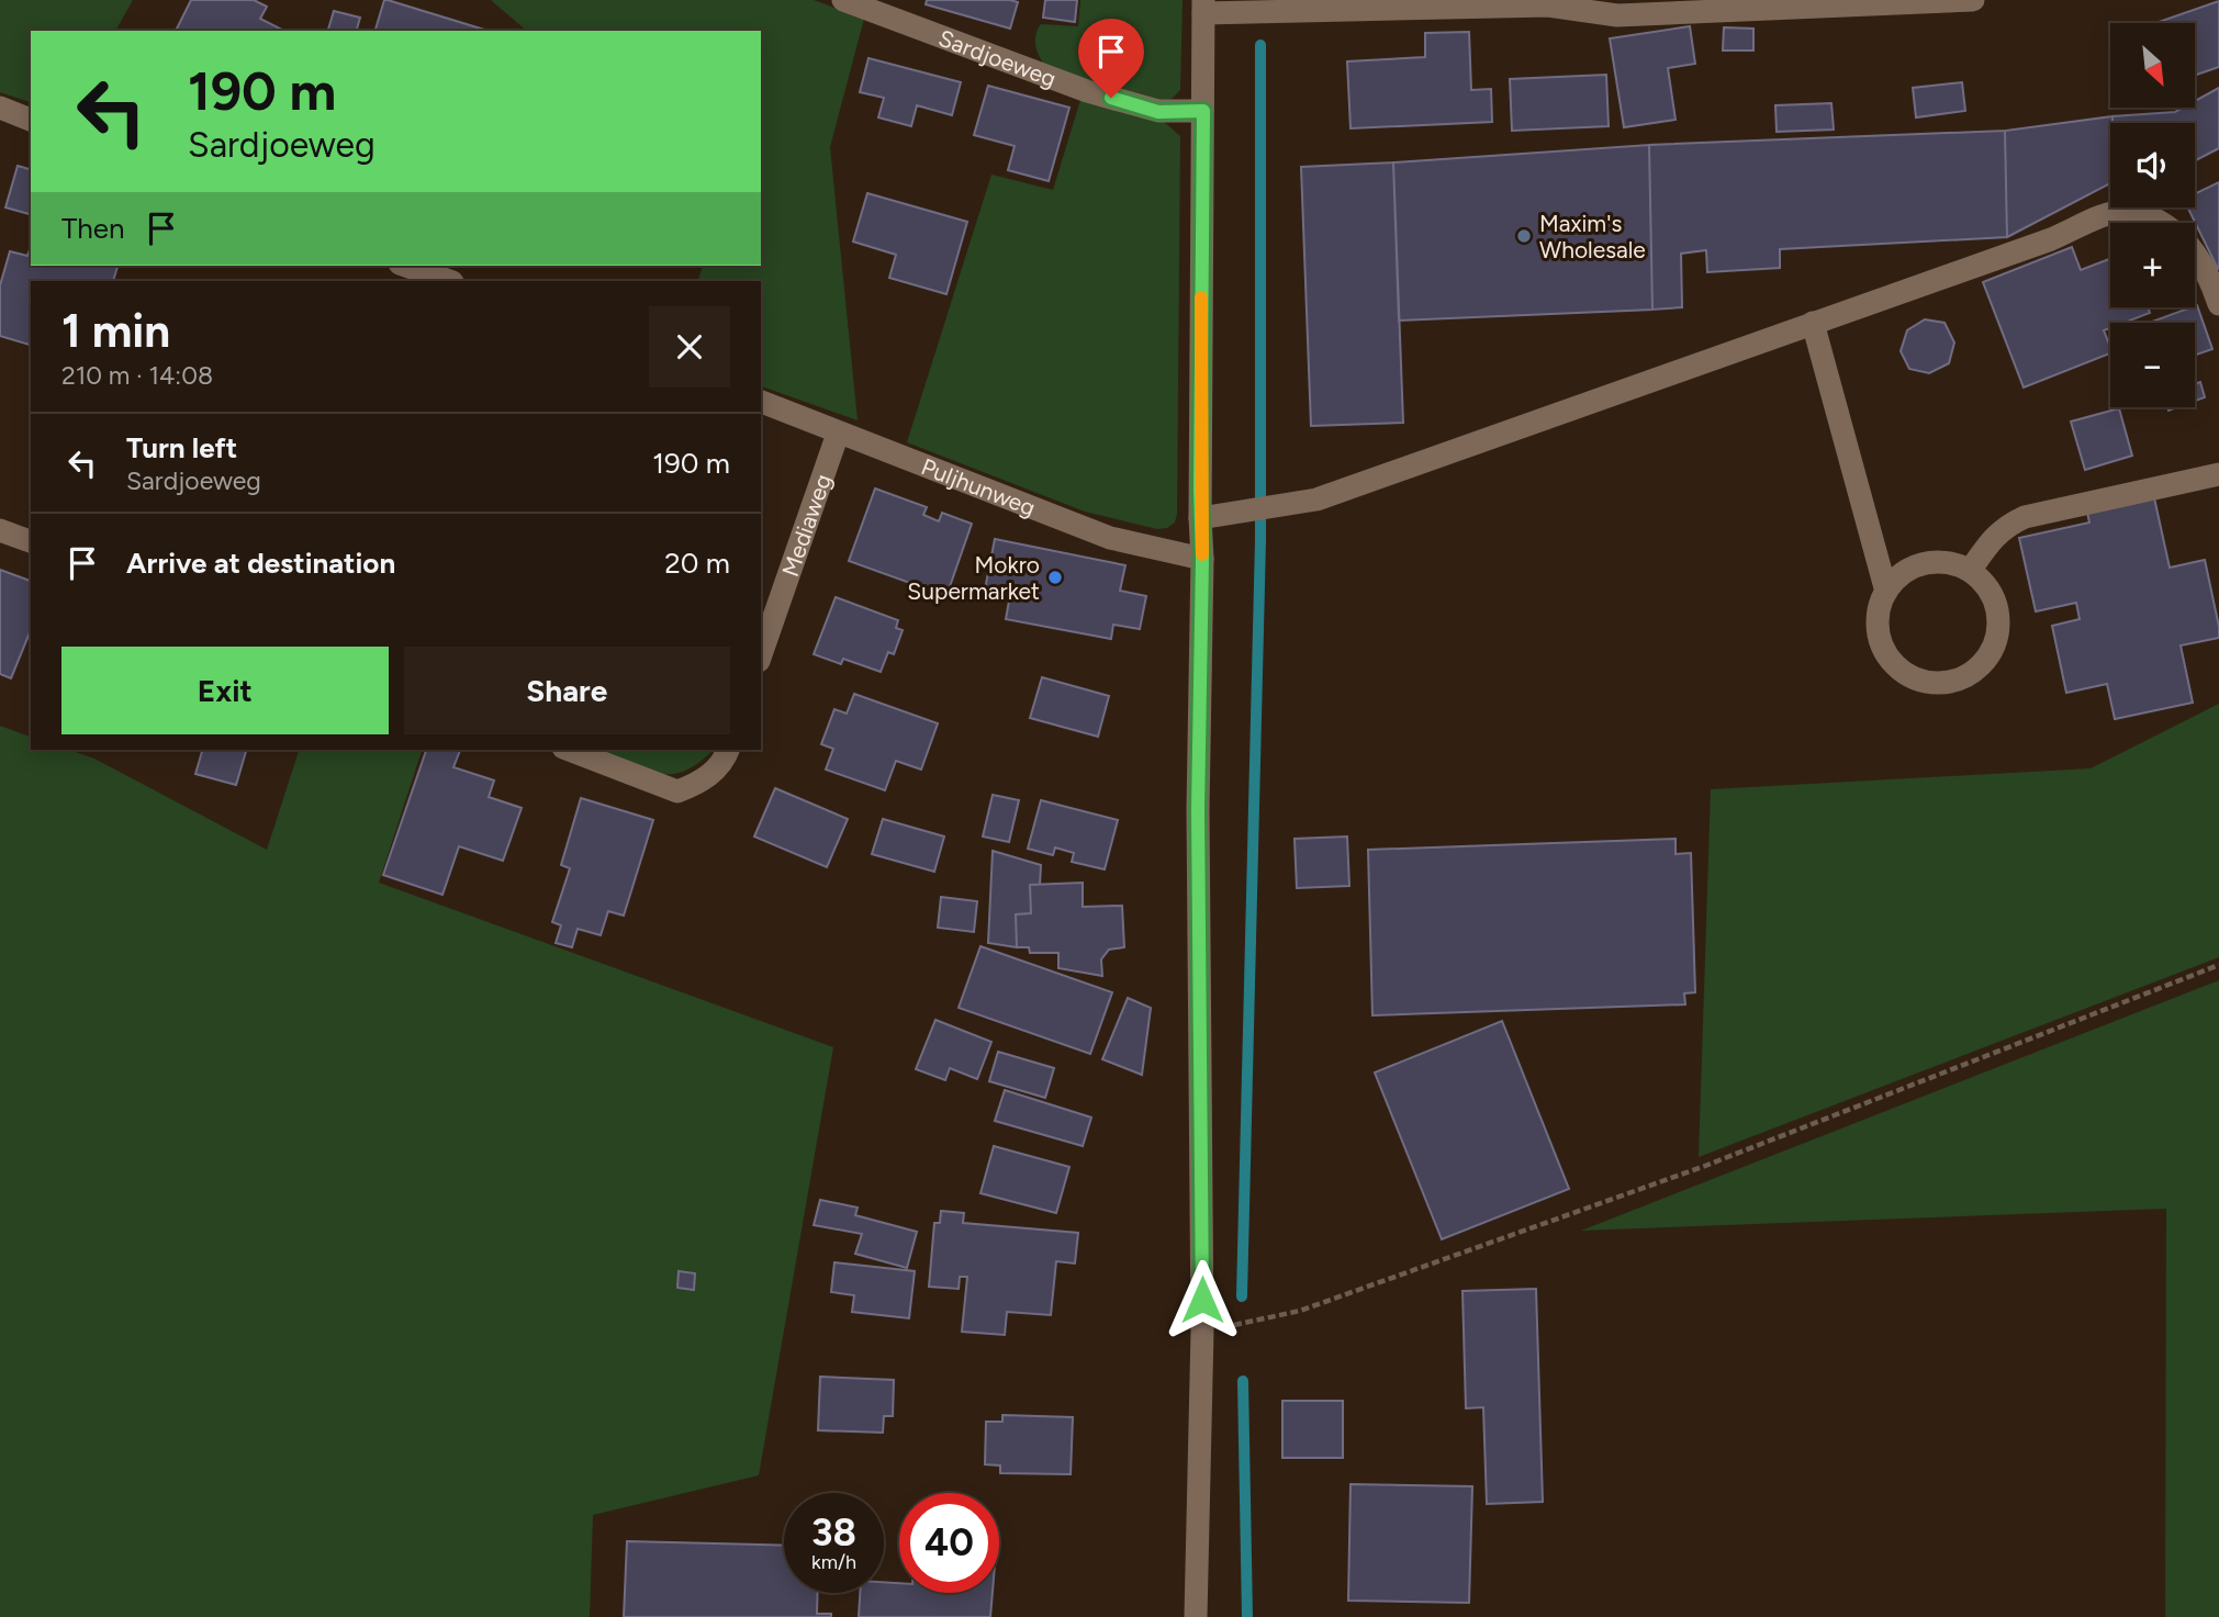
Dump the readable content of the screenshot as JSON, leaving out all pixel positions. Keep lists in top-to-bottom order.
{
  "streets": {
    "street": ["Sardjoeweg", "Puljhunweg", "Mediaweg"]
  },
  "crossings": [
    ["Puljhunweg", "Mediaweg"]
  ],
  "places": ["Maxim's Wholesale", "Mokro Supermarket"],
  "north": "bottom right",
  "page": {
    "map_buttons": ["+", "−"],
    "turn": ["190 m", "Sardjoeweg"],
    "then": "Then",
    "heading": ["1 min", "210 m · 14:08"],
    "list": [
      {
        "name": "Turn left",
        "note": "Sardjoeweg",
        "value": "190 m"
      },
      {
        "name": "Arrive at destination",
        "value": "20 m"
      }
    ],
    "buttons": ["Exit", "Share"],
    "speed": "38 km/h",
    "limit": "40"
  }
}
